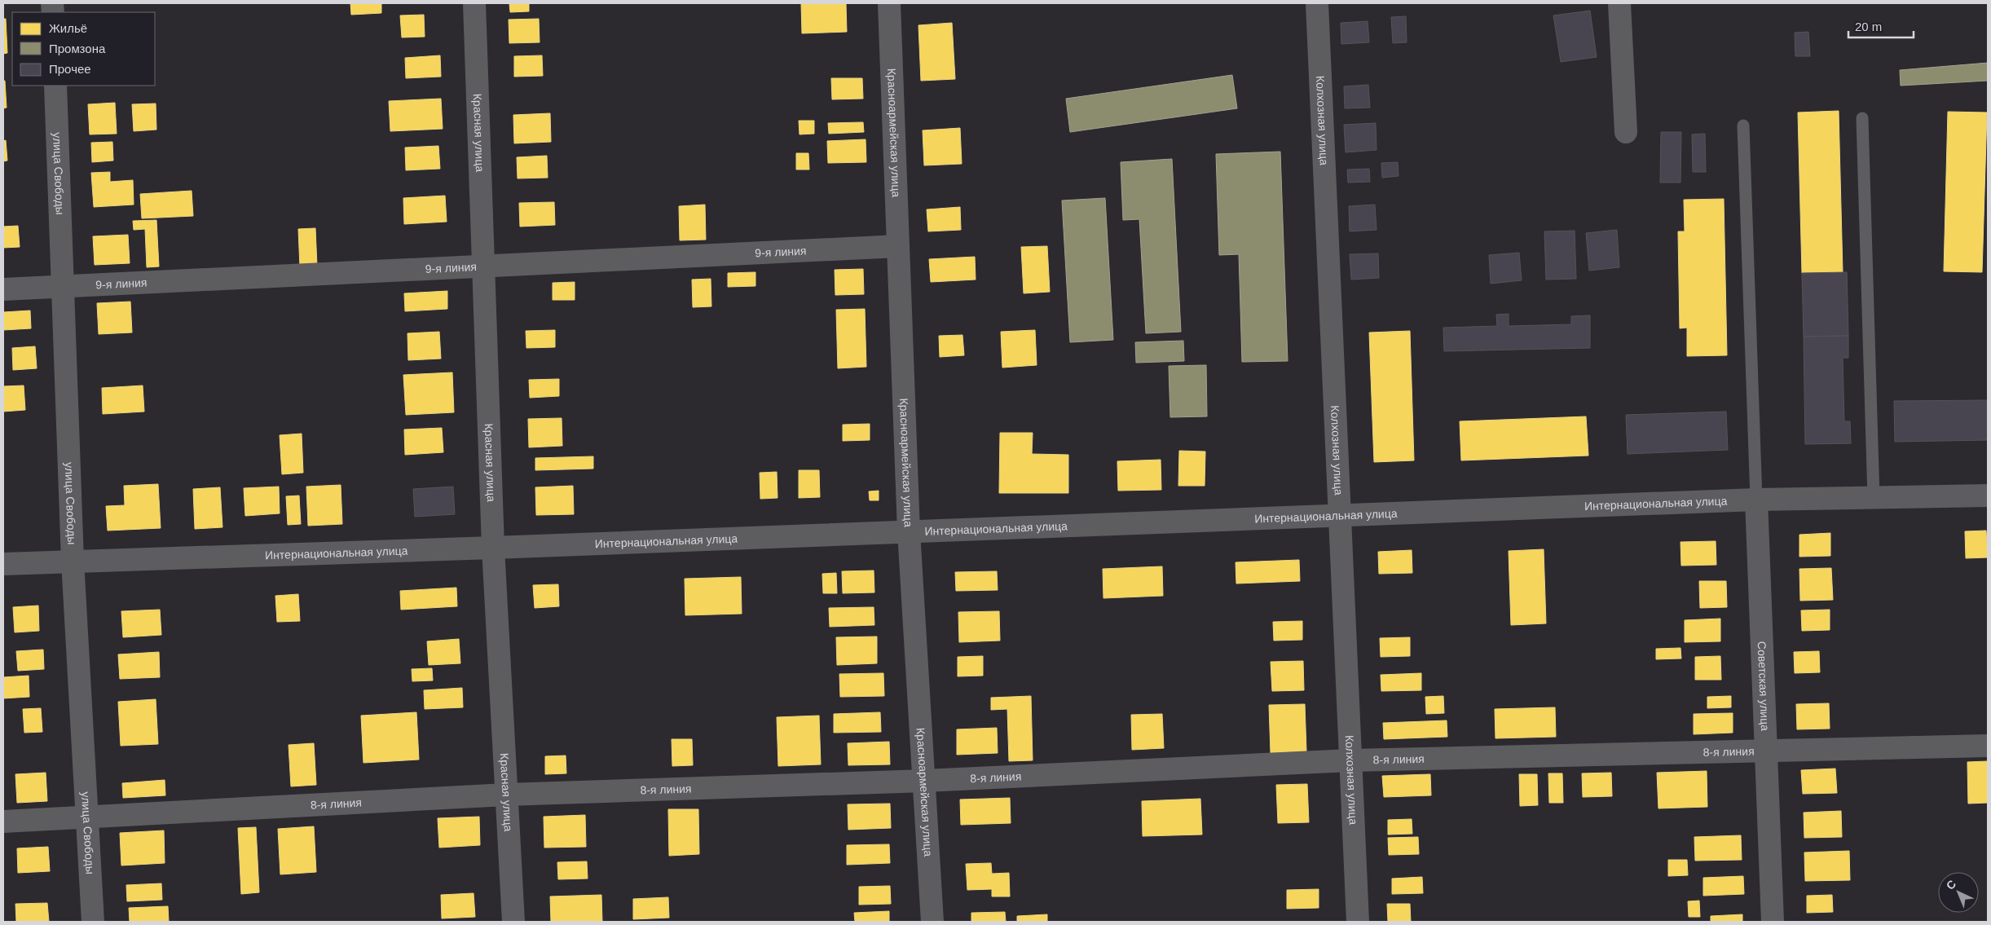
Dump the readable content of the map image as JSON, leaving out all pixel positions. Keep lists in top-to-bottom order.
{
  "streets": {
    "street": [
      "Колхозная улица",
      "Красная улица",
      "Красноармейская улица",
      "улица Свободы",
      "9-я линия",
      "Интернациональная улица",
      "Советская улица",
      "8-я линия"
    ]
  },
  "crossings": [
    ["Колхозная улица", "Интернациональная улица"],
    ["Колхозная улица", "8-я линия"],
    ["Красная улица", "9-я линия"],
    ["Красная улица", "Интернациональная улица"],
    ["Красная улица", "8-я линия"],
    ["Красноармейская улица", "9-я линия"],
    ["Красноармейская улица", "Интернациональная улица"],
    ["Красноармейская улица", "8-я линия"],
    ["улица Свободы", "9-я линия"],
    ["улица Свободы", "Интернациональная улица"],
    ["улица Свободы", "8-я линия"],
    ["Интернациональная улица", "Советская улица"],
    ["Советская улица", "8-я линия"]
  ],
  "legend": ["Жильё", "Промзона", "Прочее"],
  "scale_bar": "20 m",
  "north": "top left"
}
